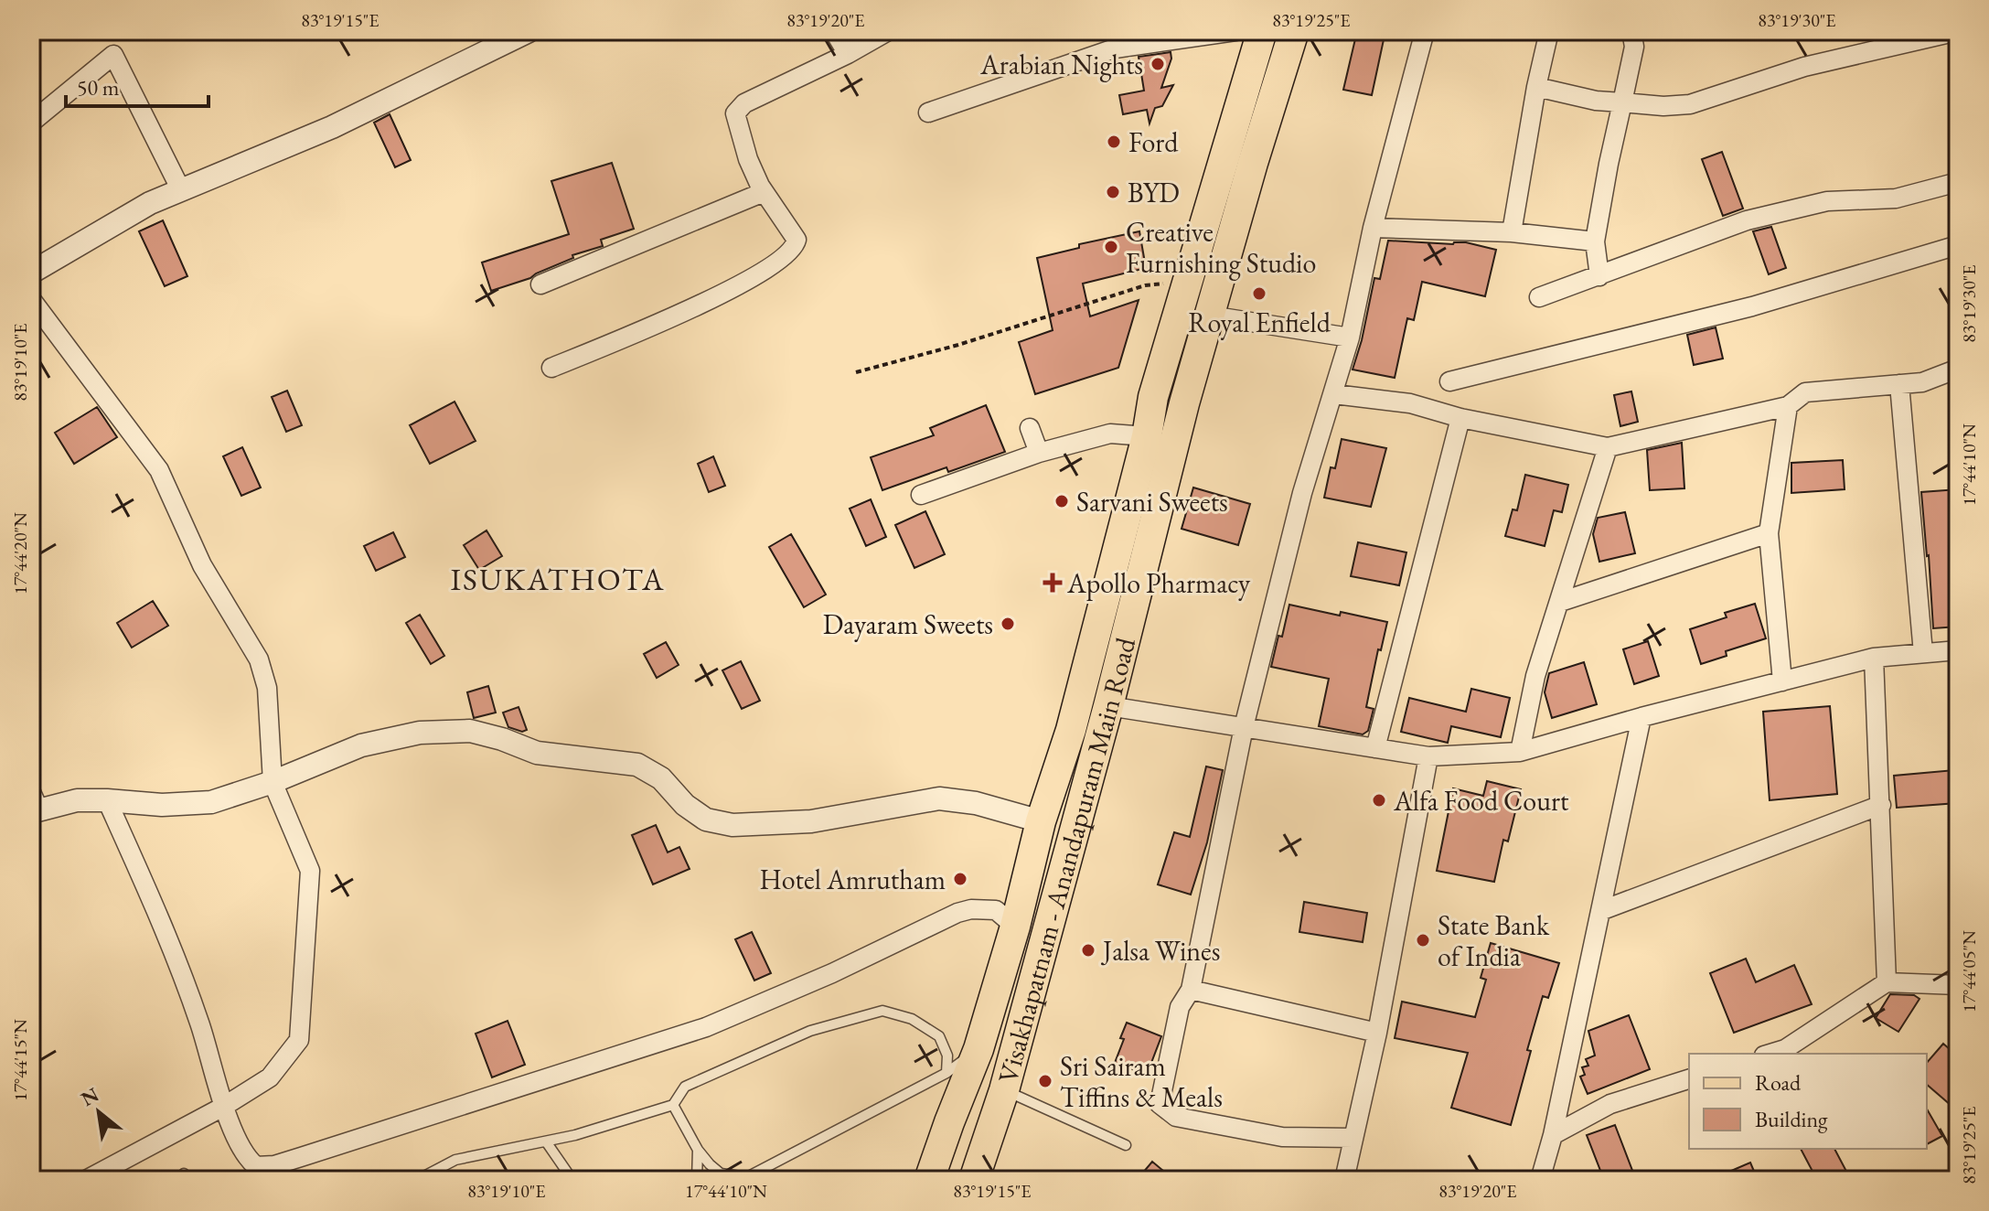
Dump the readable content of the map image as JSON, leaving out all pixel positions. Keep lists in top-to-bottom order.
{
  "streets": {
    "main road": ["Visakhapatnam - Anandapuram Main Road"]
  },
  "districts": ["ISUKATHOTA"],
  "places": {
    "other": [
      "Arabian Nights",
      "Ford",
      "BYD",
      "Creative Furnishing Studio",
      "Royal Enfield",
      "Sarvani Sweets",
      "Dayaram Sweets",
      "Alfa Food Court",
      "Hotel Amrutham",
      "State Bank of India",
      "Jalsa Wines",
      "Sri Sairam Tiffins & Meals"
    ],
    "health": ["Apollo Pharmacy"]
  },
  "legend": ["Road", "Building"],
  "scale_bar": "50 m",
  "north": "top left",
  "coordinates": [
    "83°19'15\"E",
    "83°19'20\"E",
    "83°19'25\"E",
    "83°19'30\"E",
    "83°19'10\"E",
    "17°44'10\"N",
    "17°44'20\"N",
    "17°44'05\"N",
    "17°44'15\"N"
  ]
}
